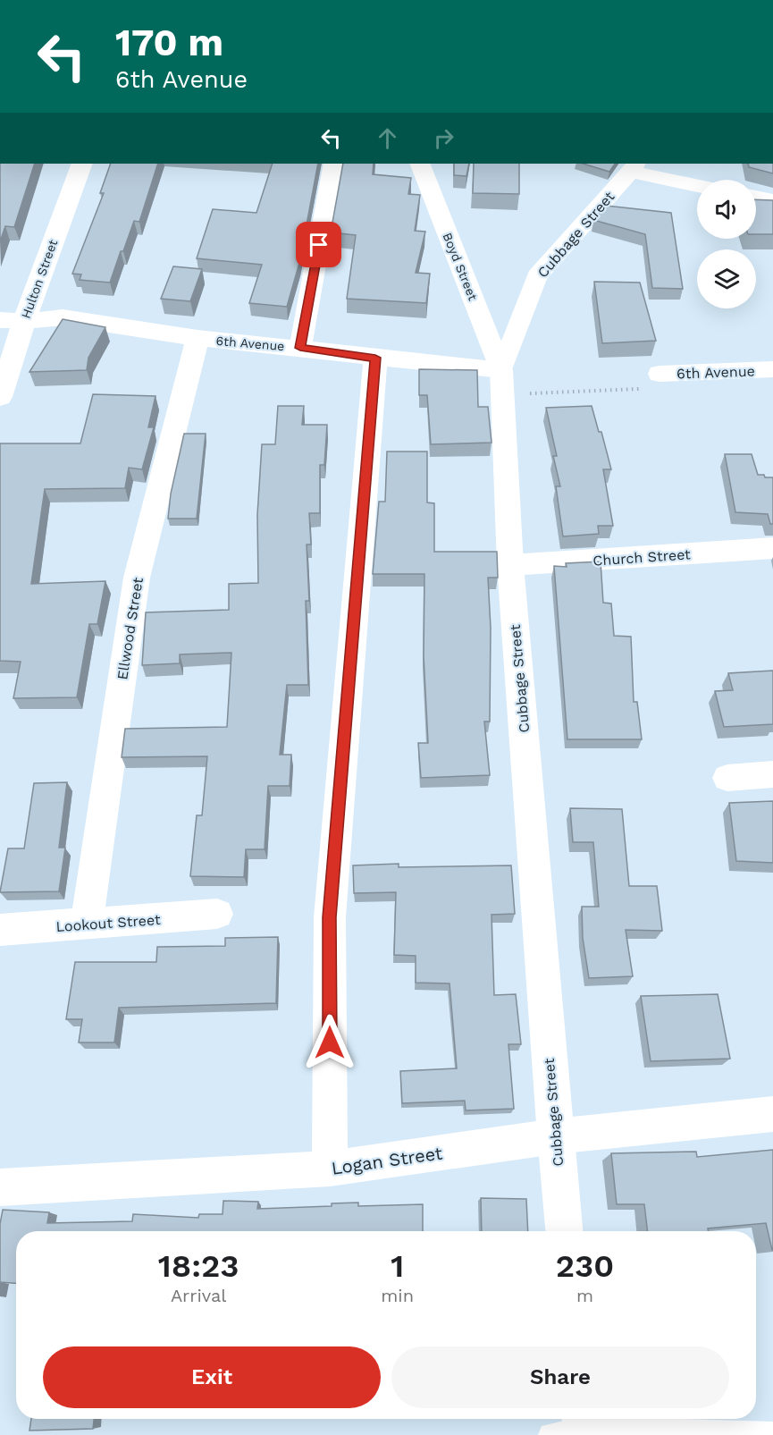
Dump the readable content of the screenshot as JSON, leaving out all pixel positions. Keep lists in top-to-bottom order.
{
  "streets": {
    "street": [
      "Cubbage Street",
      "Boyd Street",
      "Hulton Street",
      "6th Avenue",
      "Church Street",
      "Ellwood Street",
      "Lookout Street",
      "Logan Street"
    ]
  },
  "crossings": [
    ["Cubbage Street", "Boyd Street"],
    ["Cubbage Street", "6th Avenue"],
    ["Cubbage Street", "Church Street"],
    ["Cubbage Street", "Logan Street"],
    ["Boyd Street", "6th Avenue"],
    ["Hulton Street", "6th Avenue"],
    ["6th Avenue", "Ellwood Street"],
    ["Ellwood Street", "Lookout Street"]
  ],
  "page": {
    "turn": ["170 m", "6th Avenue"],
    "eta": [
      "18:23",
      "Arrival",
      "1",
      "min",
      "230",
      "m"
    ],
    "buttons": ["Exit", "Share"]
  }
}
